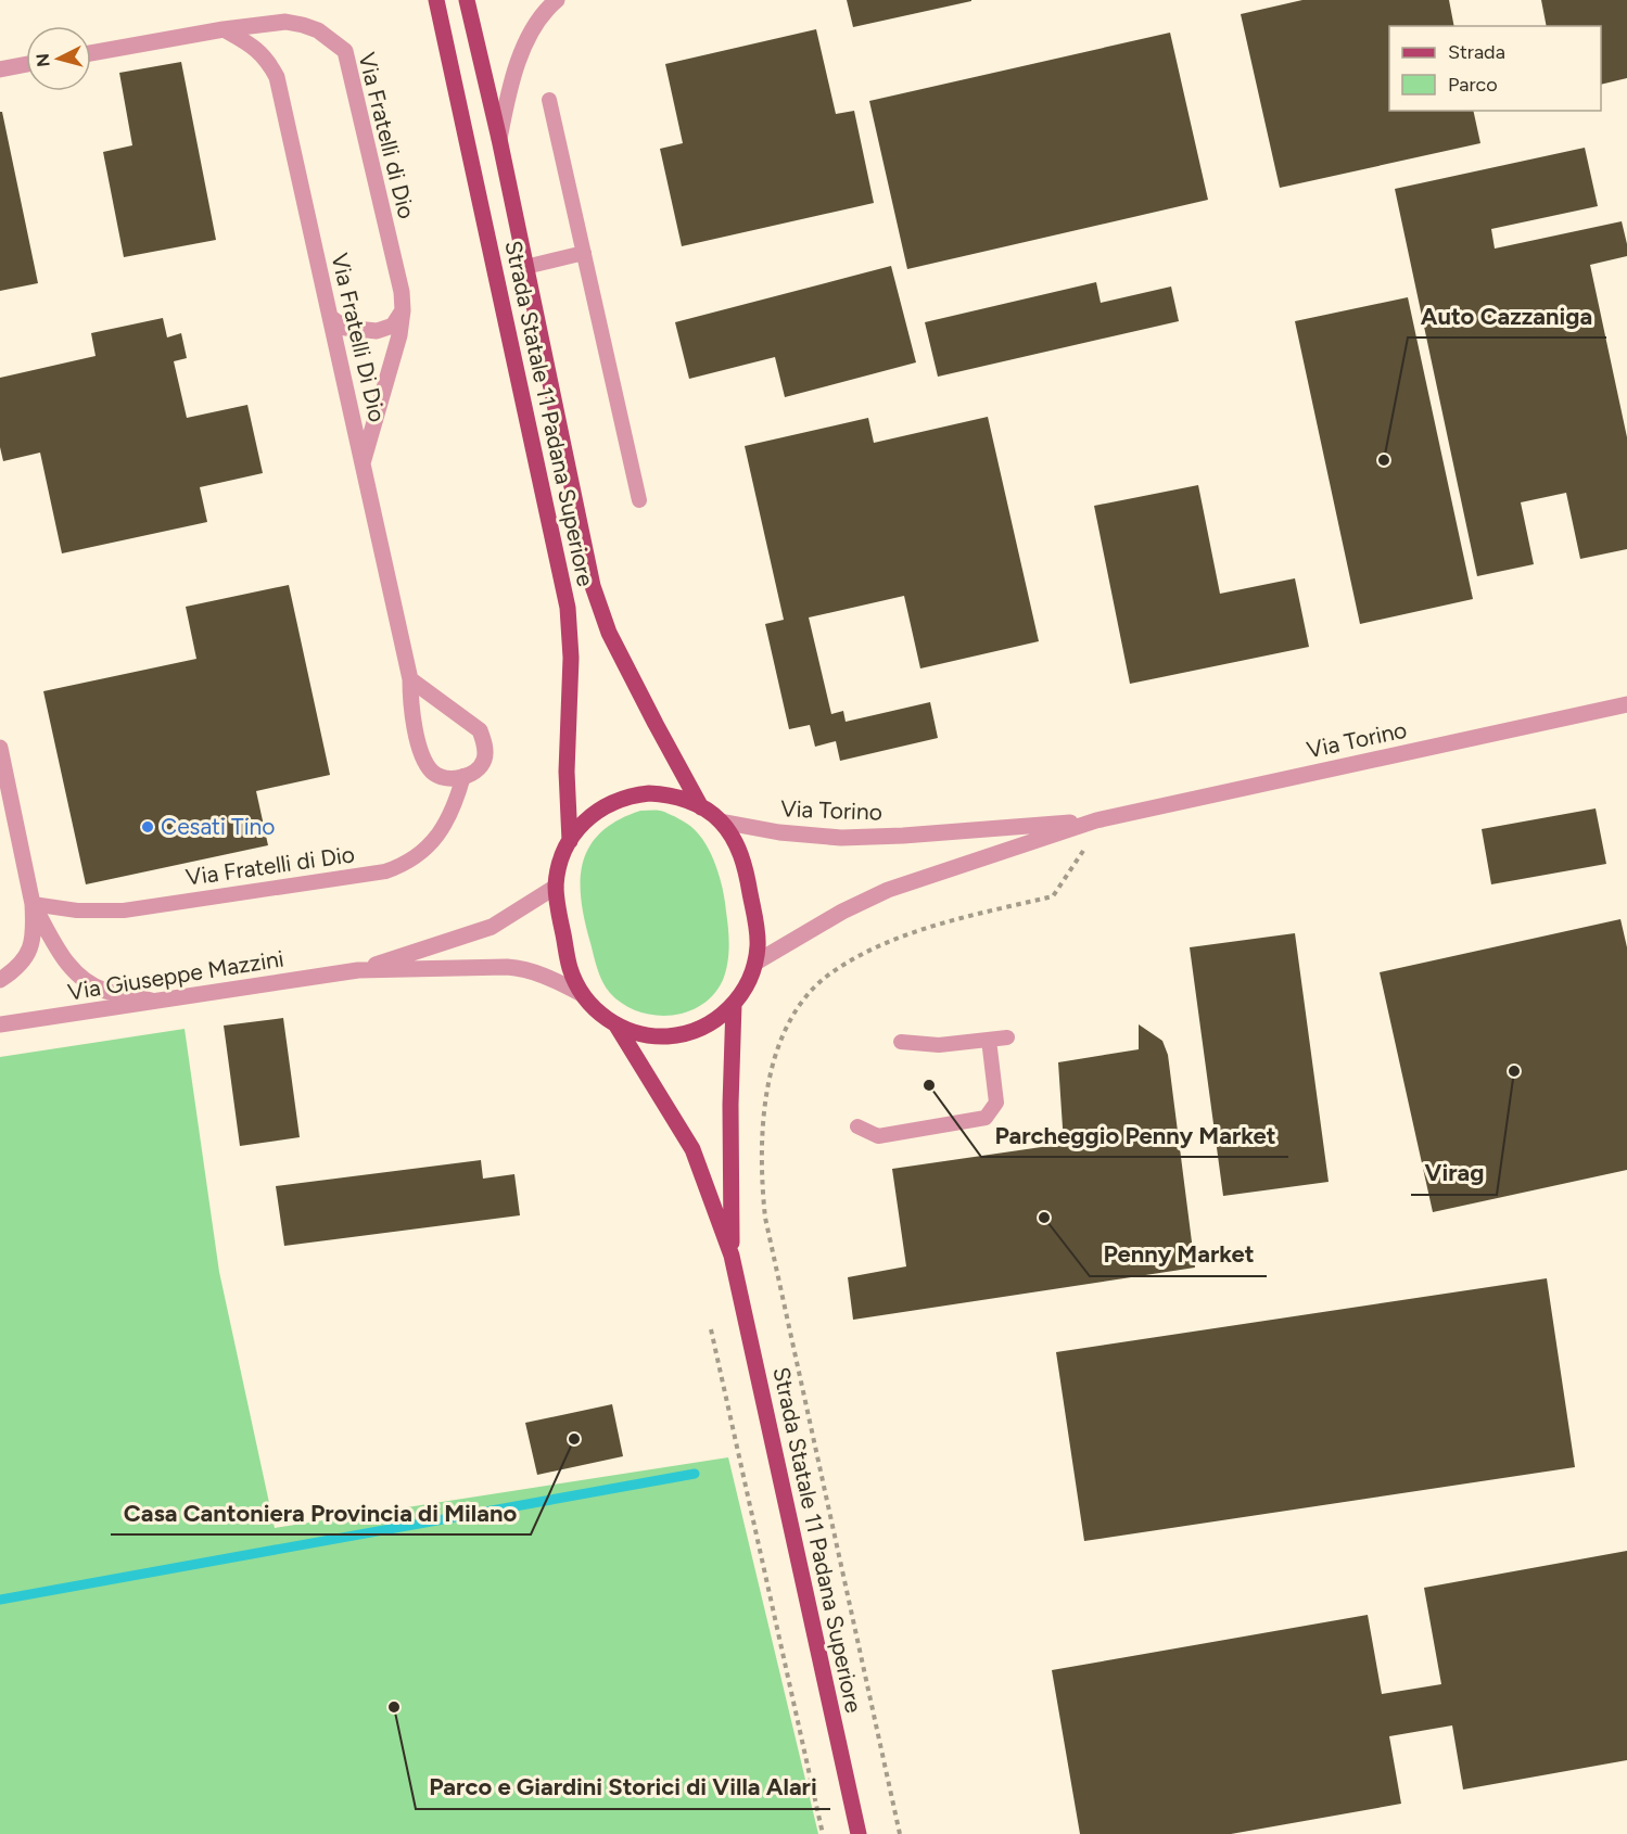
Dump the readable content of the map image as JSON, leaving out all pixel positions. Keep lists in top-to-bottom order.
{
  "streets": {
    "main road": ["Strada Statale 11 Padana Superiore"],
    "street": [
      "Via Fratelli di Dio",
      "Via Fratelli Di Dio",
      "Via Torino",
      "Via Giuseppe Mazzini"
    ]
  },
  "crossings": [
    ["Via Fratelli di Dio", "Via Fratelli Di Dio"],
    ["Strada Statale 11 Padana Superiore", "Via Torino"],
    ["Strada Statale 11 Padana Superiore", "Via Giuseppe Mazzini"],
    ["Via Torino", "Via Giuseppe Mazzini"]
  ],
  "places": [
    "Auto Cazzaniga",
    "Cesati Tino",
    "Virag",
    "Parcheggio Penny Market",
    "Penny Market",
    "Casa Cantoniera Provincia di Milano",
    "Parco e Giardini Storici di Villa Alari"
  ],
  "legend": ["Strada", "Parco"],
  "north": "left"
}
